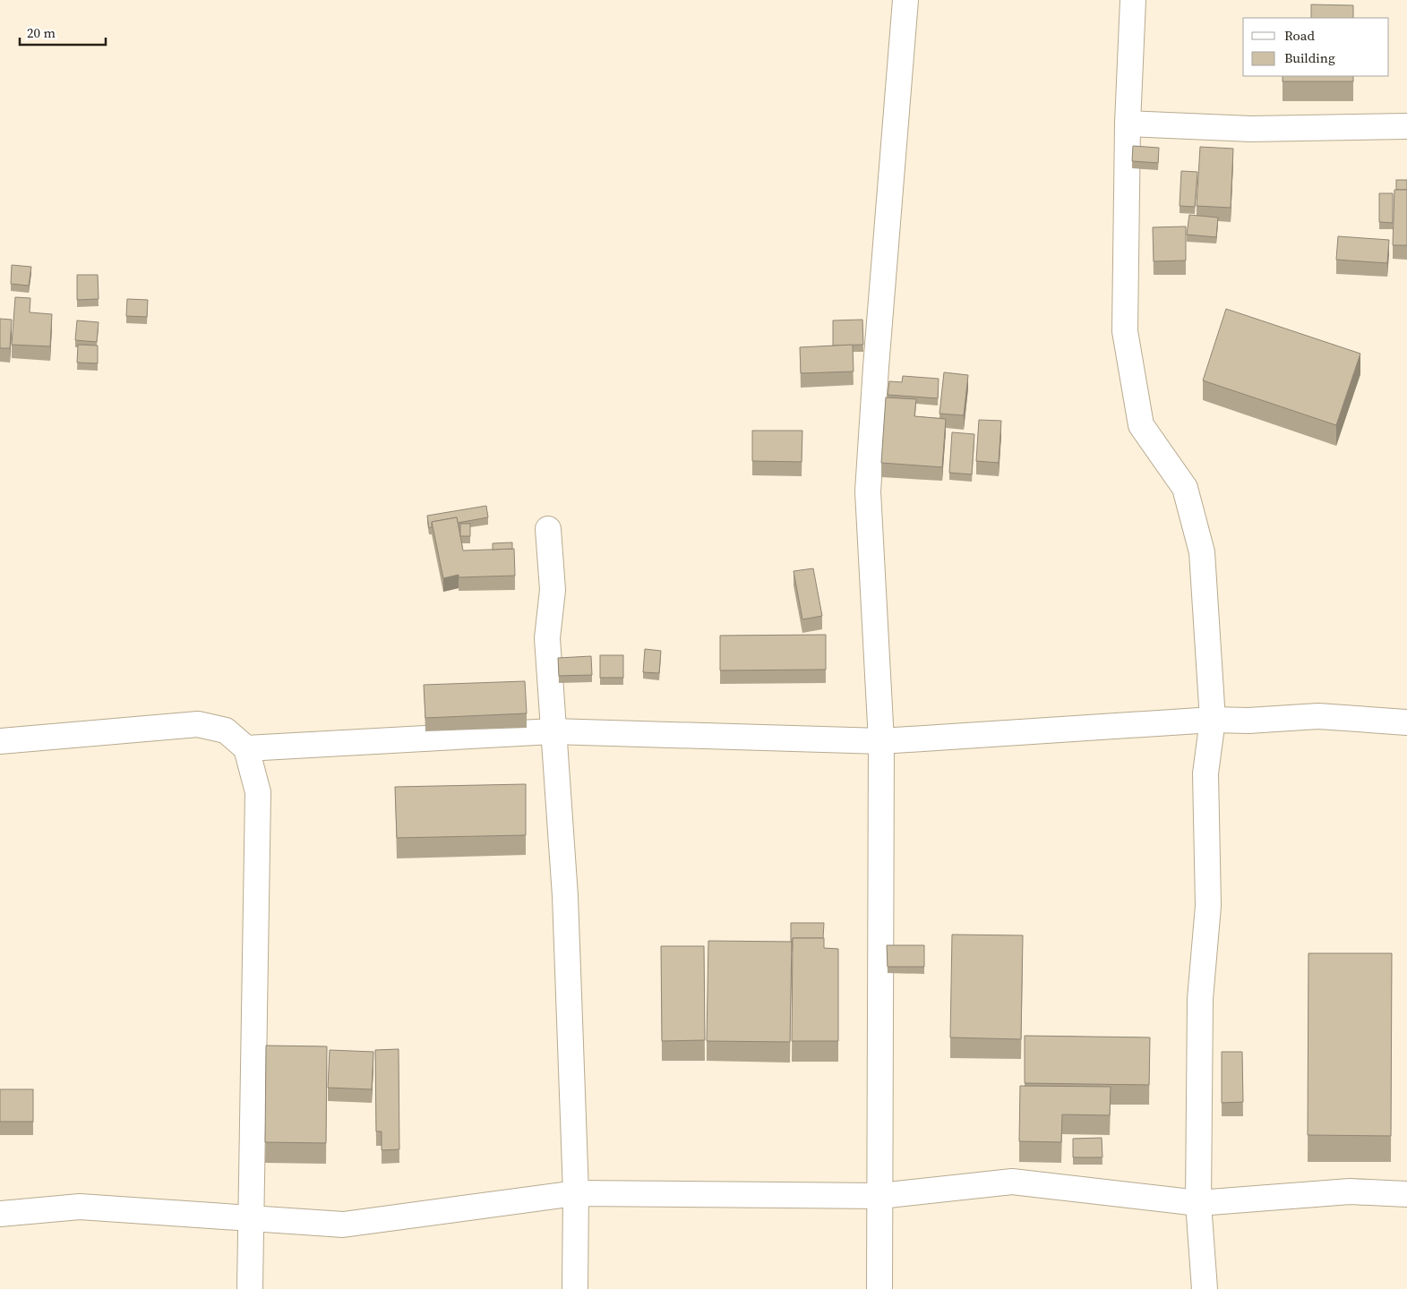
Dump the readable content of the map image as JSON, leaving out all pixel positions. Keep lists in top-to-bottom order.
{
  "legend": ["Road", "Building"],
  "scale_bar": "20 m"
}
